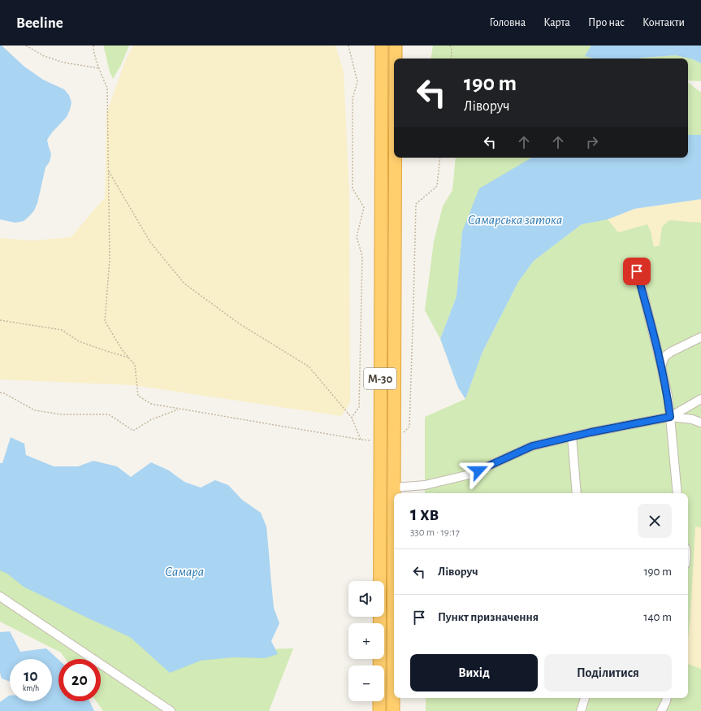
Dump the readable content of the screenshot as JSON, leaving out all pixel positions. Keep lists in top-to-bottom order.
{
  "streets": {
    "highway": ["М-30"]
  },
  "water": ["Самарська затока", "Самара"],
  "page": {
    "header": "Beeline",
    "nav": [
      "Головна",
      "Карта",
      "Про нас",
      "Контакти"
    ],
    "turn": ["190 m", "Ліворуч"],
    "heading": ["1 хв", "330 m · 19:17"],
    "list": [
      {
        "name": "Ліворуч",
        "value": "190 m"
      },
      {
        "name": "Пункт призначення",
        "value": "140 m"
      }
    ],
    "map_buttons": ["+", "−"],
    "buttons": ["Вихід", "Поділитися"],
    "speed": "10 km/h",
    "limit": "20"
  }
}
